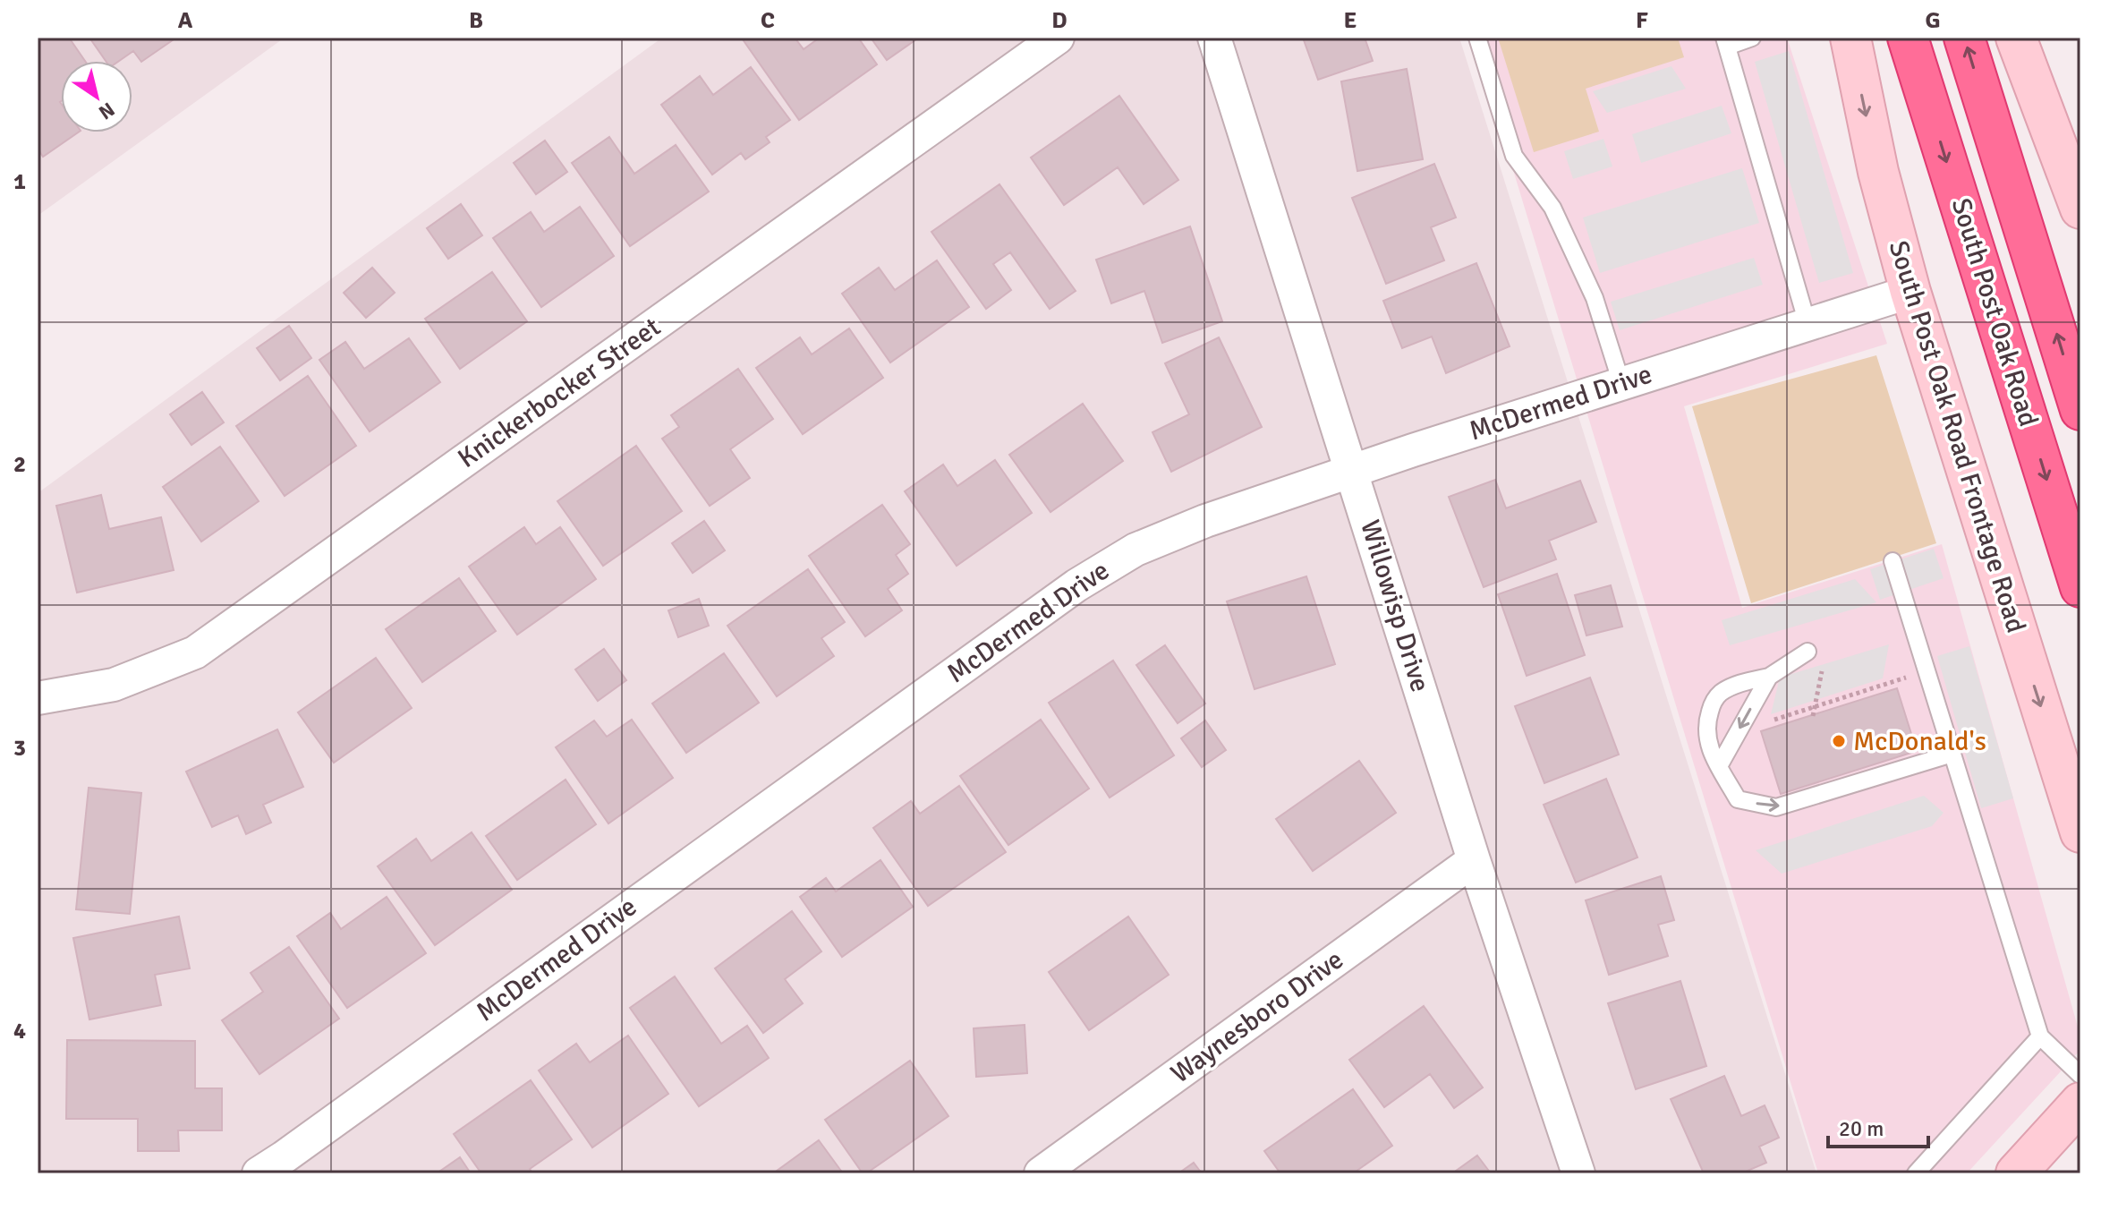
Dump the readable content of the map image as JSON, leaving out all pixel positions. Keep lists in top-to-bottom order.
{
  "streets": {
    "highway": ["South Post Oak Road"],
    "main road": ["South Post Oak Road Frontage Road"],
    "street": [
      "Knickerbocker Street",
      "McDermed Drive",
      "Willowisp Drive",
      "Waynesboro Drive"
    ]
  },
  "crossings": [
    ["McDermed Drive", "South Post Oak Road Frontage Road"],
    ["McDermed Drive", "Willowisp Drive"],
    ["Willowisp Drive", "Waynesboro Drive"]
  ],
  "one_way": ["South Post Oak Road Frontage Road"],
  "places": ["McDonald's"],
  "scale_bar": "20 m",
  "north": "bottom right",
  "grid": {
    "columns": [
      "A",
      "B",
      "C",
      "D",
      "E",
      "F",
      "G"
    ],
    "rows": [
      "1",
      "2",
      "3",
      "4"
    ]
  }
}
